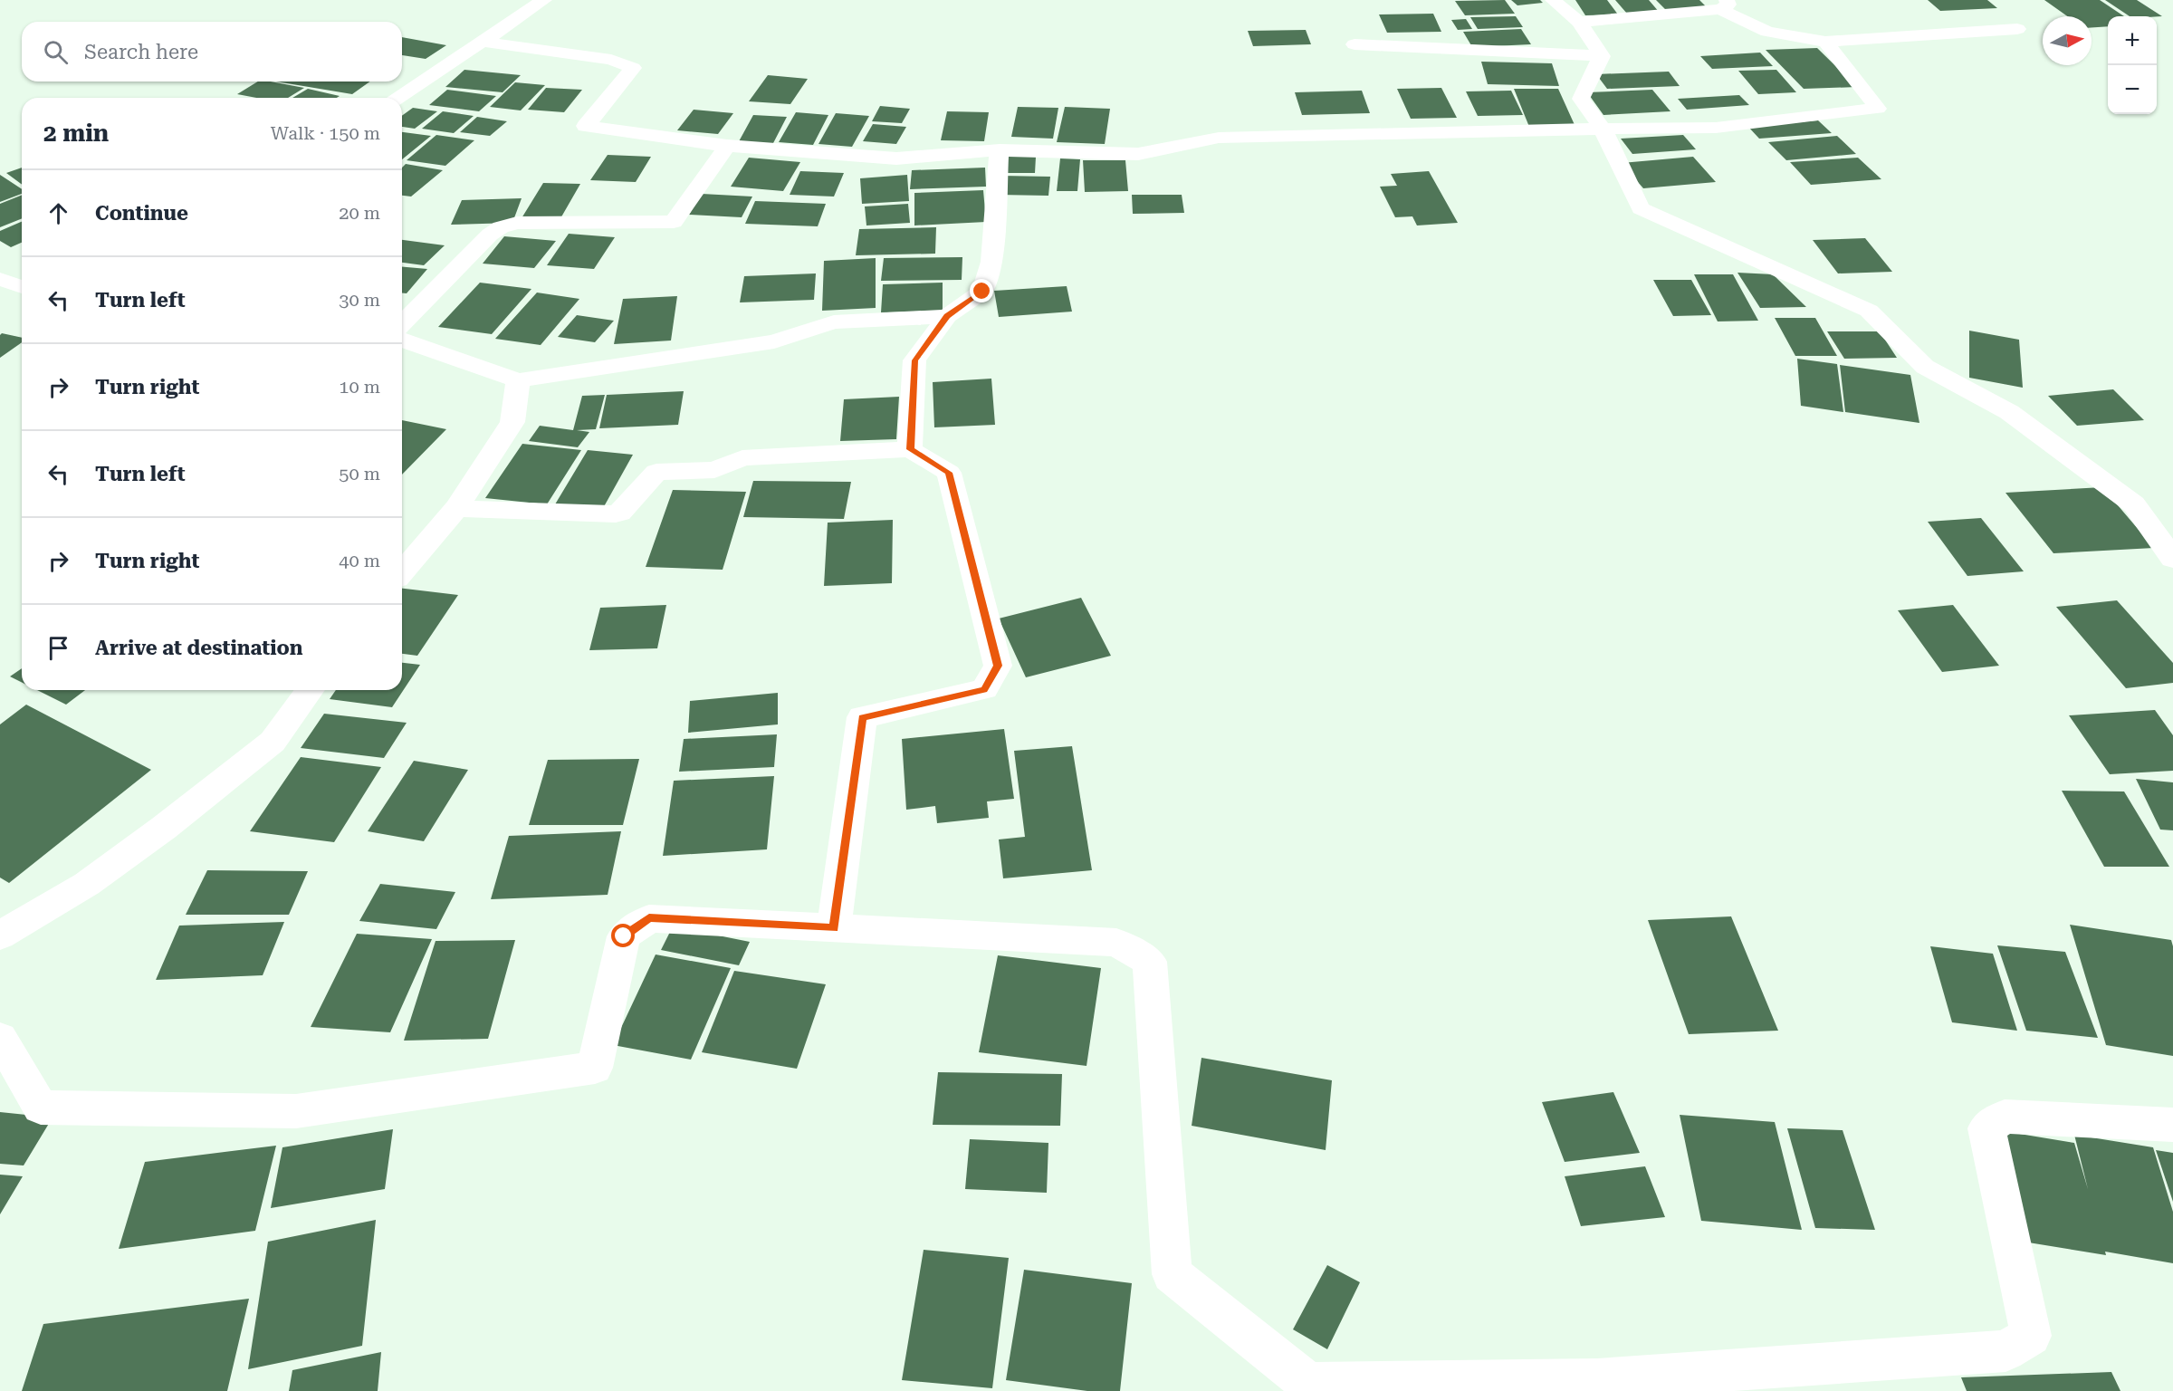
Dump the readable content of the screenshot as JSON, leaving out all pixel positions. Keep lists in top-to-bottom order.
{
  "north": "right",
  "page": {
    "map_buttons": ["+", "−"],
    "search": "Search here",
    "heading": ["2 min", "Walk · 150 m"],
    "list": [
      ["Continue", "20 m"],
      ["Turn left", "30 m"],
      ["Turn right", "10 m"],
      ["Turn left", "50 m"],
      ["Turn right", "40 m"],
      "Arrive at destination"
    ]
  }
}
